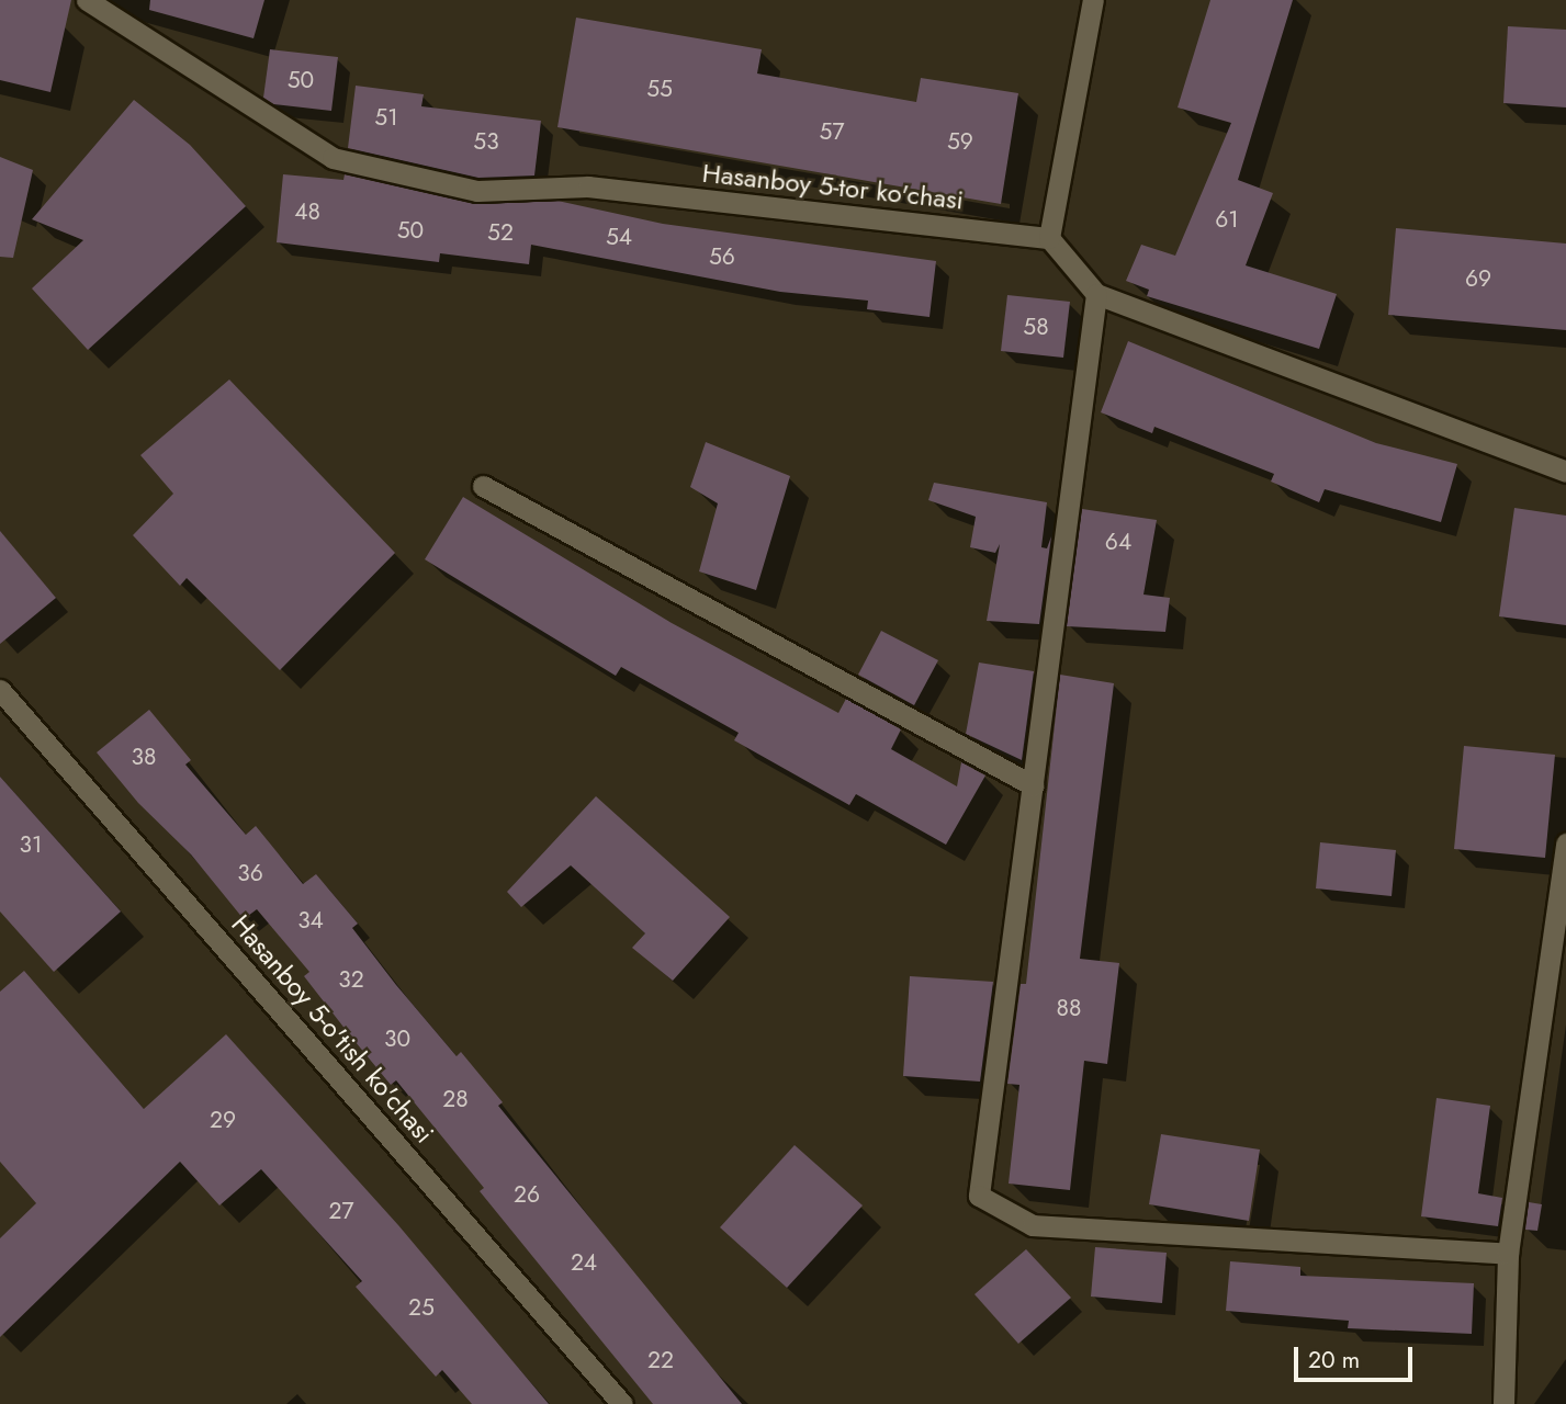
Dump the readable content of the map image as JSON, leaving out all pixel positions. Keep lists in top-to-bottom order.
{
  "streets": {
    "street": ["Hasanboy 5-tor ko'chasi", "Hasanboy 5-o'tish ko'chasi"]
  },
  "house_numbers": [
    "50",
    "55",
    "51",
    "57",
    "53",
    "59",
    "48",
    "61",
    "50",
    "52",
    "54",
    "56",
    "69",
    "58",
    "64",
    "38",
    "31",
    "36",
    "34",
    "32",
    "88",
    "30",
    "28",
    "29",
    "26",
    "27",
    "24",
    "25",
    "22"
  ],
  "scale_bar": "20 m"
}
